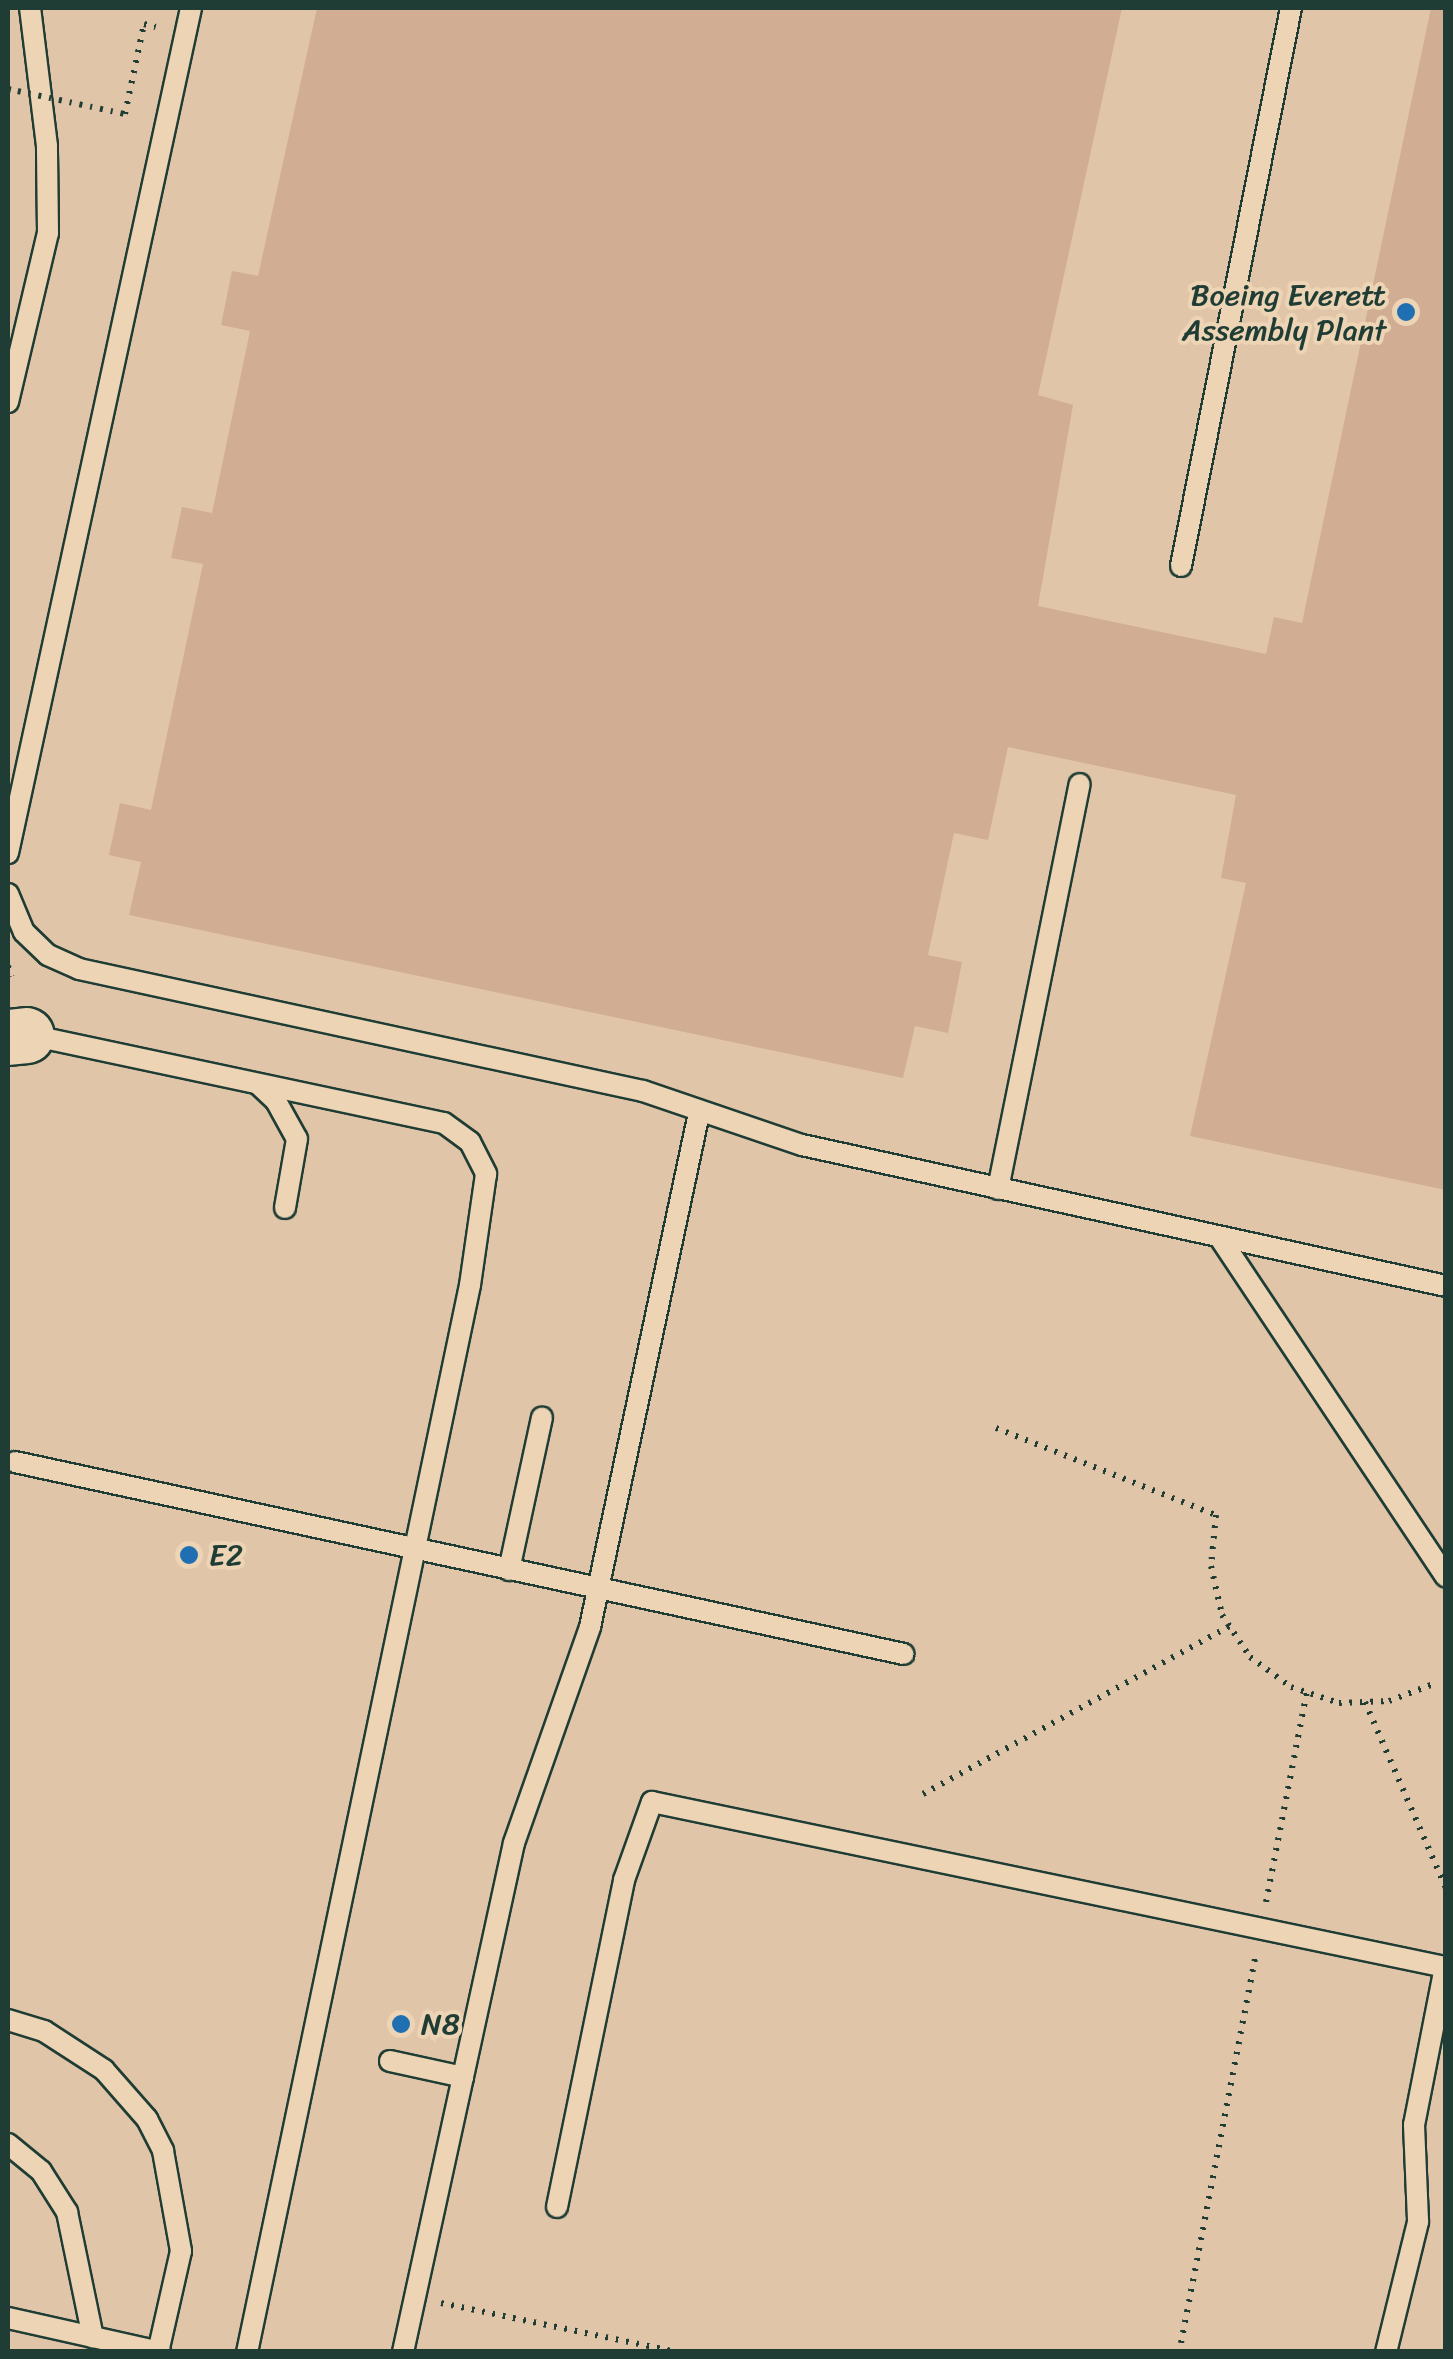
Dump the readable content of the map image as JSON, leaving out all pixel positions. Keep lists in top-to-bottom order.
{
  "places": ["Boeing Everett Assembly Plant", "E2", "N8"]
}
